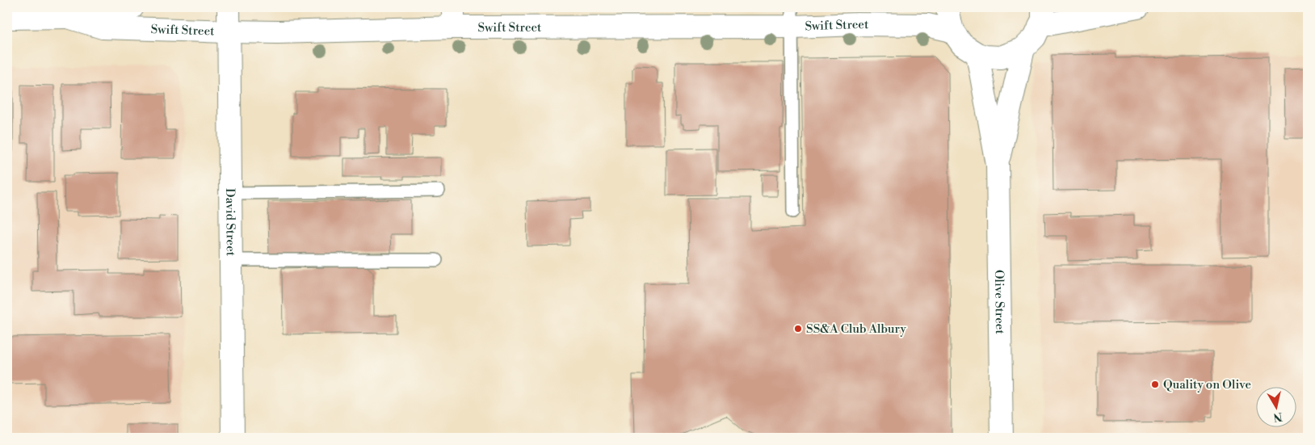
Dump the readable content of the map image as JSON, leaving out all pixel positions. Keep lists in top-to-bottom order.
{
  "streets": {
    "street": ["Swift Street", "David Street", "Olive Street"]
  },
  "crossings": [
    ["Swift Street", "David Street"]
  ],
  "places": ["SS&A Club Albury", "Quality on Olive"],
  "north": "bottom"
}
